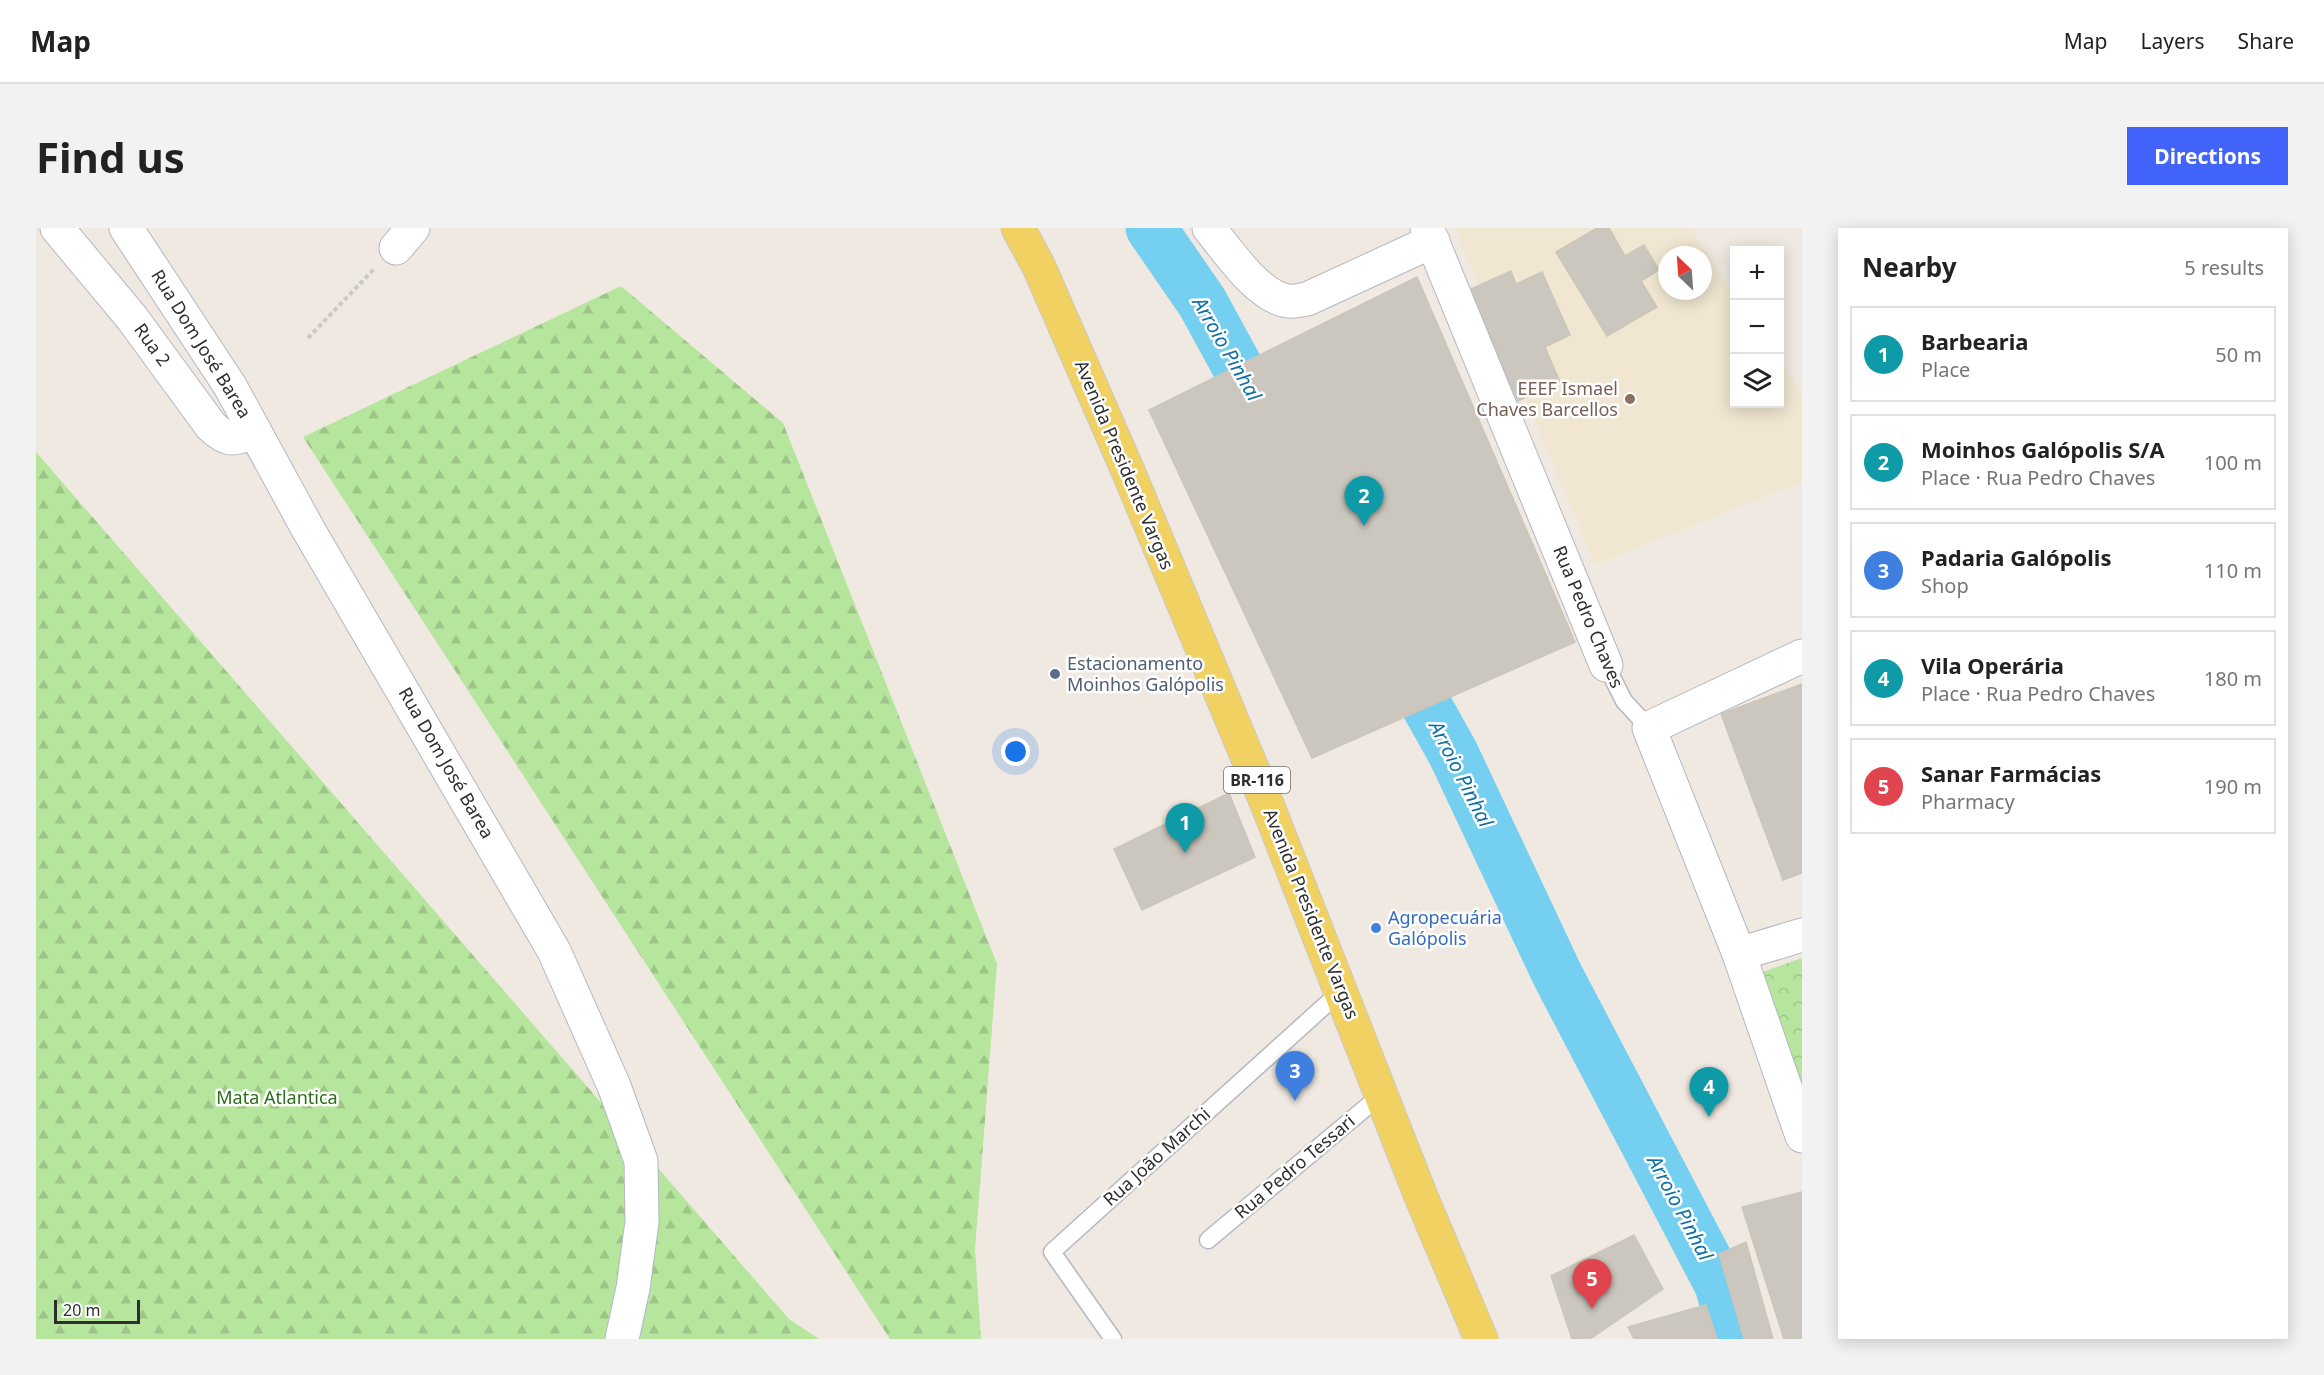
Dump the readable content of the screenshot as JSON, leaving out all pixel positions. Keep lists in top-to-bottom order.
{
  "streets": {
    "main road": ["Avenida Presidente Vargas", "BR-116"],
    "street": ["Rua Dom José Barea", "Rua 2", "Rua Pedro Chaves"],
    "lane": ["Rua João Marchi", "Rua Pedro Tessari"]
  },
  "crossings": [
    ["Rua Dom José Barea", "Rua 2"],
    ["Avenida Presidente Vargas", "Rua João Marchi"],
    ["Avenida Presidente Vargas", "Rua Pedro Tessari"]
  ],
  "water": ["Arroio Pinhal"],
  "parks": ["Mata Atlantica"],
  "places": ["EEEF Ismael Chaves Barcellos", "Estacionamento Moinhos Galópolis", "Agropecuária Galópolis"],
  "scale_bar": "20 m",
  "north": "top left",
  "page": {
    "header": "Map",
    "nav": ["Map", "Layers", "Share"],
    "buttons": "Directions",
    "title": "Find us",
    "heading": ["Nearby", "5 results"],
    "map_buttons": ["+", "−"],
    "list": [
      {
        "mark": "1",
        "name": "Barbearia",
        "note": "Place",
        "value": "50 m"
      },
      {
        "mark": "2",
        "name": "Moinhos Galópolis S/A",
        "note": "Place · Rua Pedro Chaves",
        "value": "100 m"
      },
      {
        "mark": "3",
        "name": "Padaria Galópolis",
        "note": "Shop",
        "value": "110 m"
      },
      {
        "mark": "4",
        "name": "Vila Operária",
        "note": "Place · Rua Pedro Chaves",
        "value": "180 m"
      },
      {
        "mark": "5",
        "name": "Sanar Farmácias",
        "note": "Pharmacy",
        "value": "190 m"
      }
    ],
    "pins": [
      "2",
      "1",
      "3",
      "4",
      "5"
    ],
    "scale": "20 m"
  }
}
